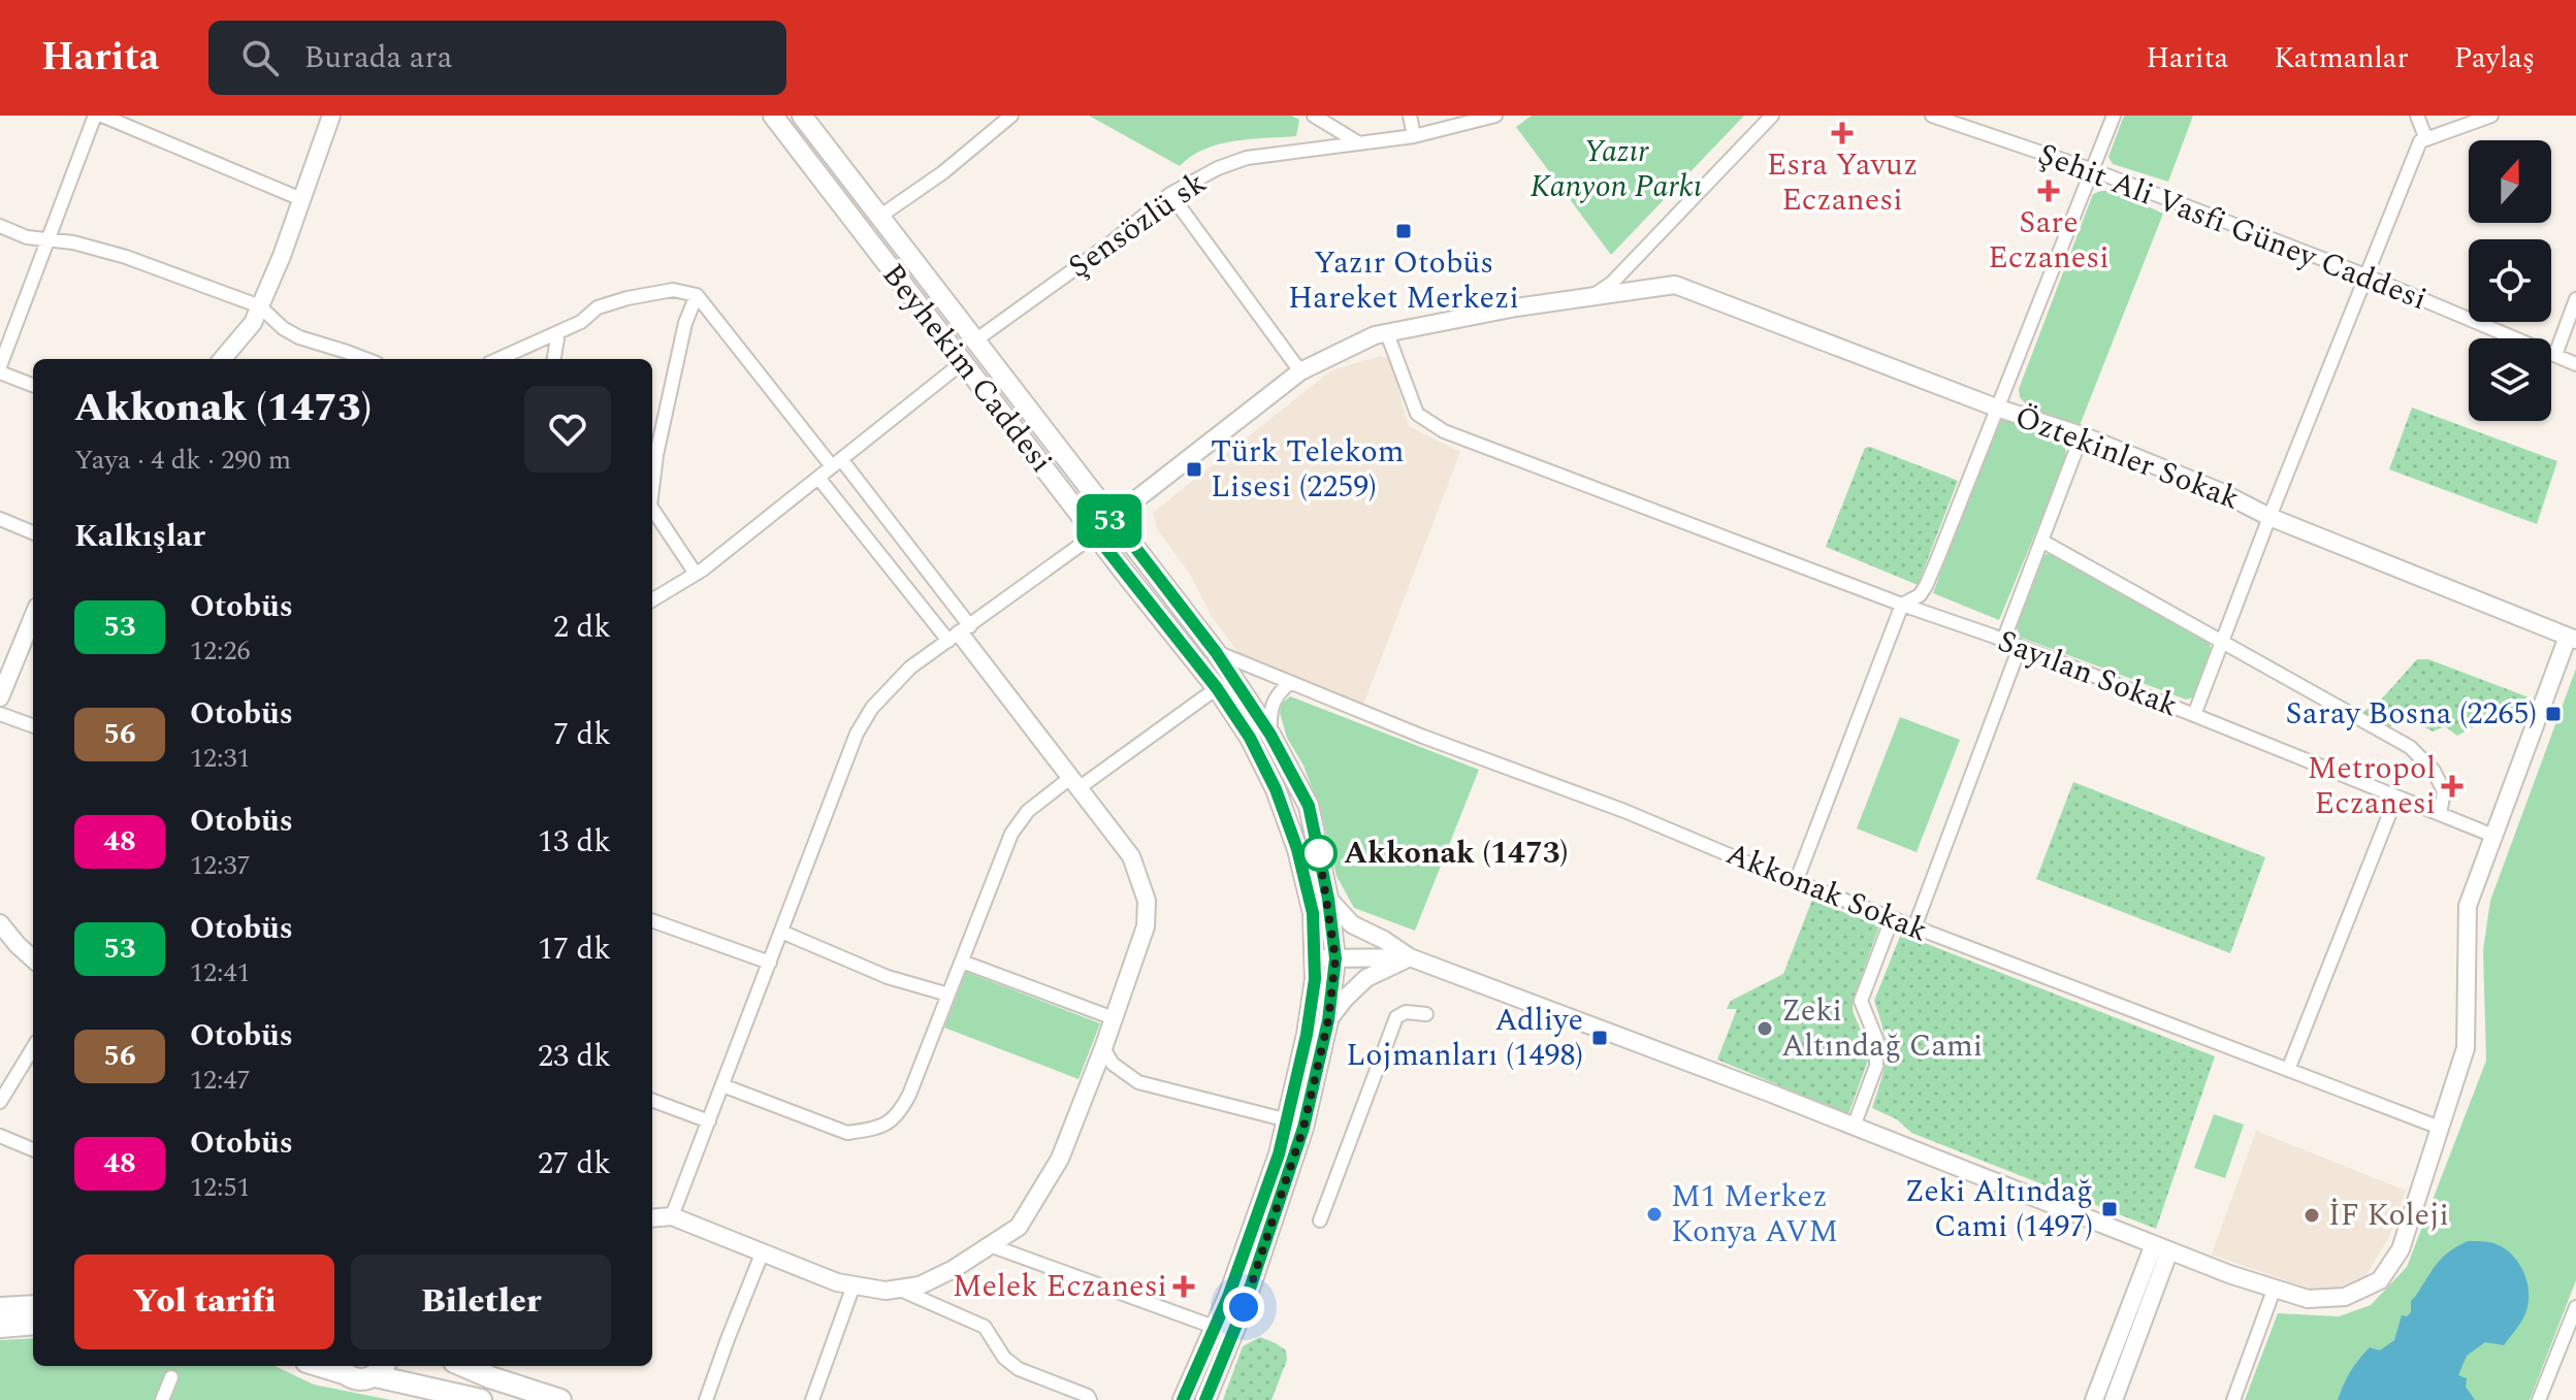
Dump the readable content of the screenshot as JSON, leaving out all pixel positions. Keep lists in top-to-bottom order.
{
  "streets": {
    "main road": ["Beyhekim Caddesi"],
    "street": [
      "Şensözlü sk",
      "Şehit Ali Vasfi Güney Caddesi",
      "Öztekinler Sokak",
      "Sayılan Sokak",
      "Akkonak Sokak"
    ]
  },
  "crossings": [
    ["Şensözlü sk", "Beyhekim Caddesi"],
    ["Şehit Ali Vasfi Güney Caddesi", "Sayılan Sokak"],
    ["Beyhekim Caddesi", "Akkonak Sokak"],
    ["Öztekinler Sokak", "Sayılan Sokak"]
  ],
  "parks": ["Yazır Kanyon Parkı"],
  "places": {
    "health": [
      "Esra Yavuz Eczanesi",
      "Sare Eczanesi",
      "Metropol Eczanesi",
      "Melek Eczanesi"
    ],
    "transit": [
      "Yazır Otobüs Hareket Merkezi",
      "Türk Telekom Lisesi (2259)",
      "Saray Bosna (2265)",
      "Adliye Lojmanları (1498)",
      "Zeki Altındağ Cami (1497)"
    ],
    "other": [
      "Akkonak (1473)",
      "Zeki Altındağ Cami",
      "M1 Merkez Konya AVM",
      "İF Koleji"
    ]
  },
  "lines": ["bus line 53"],
  "north": "top",
  "page": {
    "header": "Harita",
    "search": "Burada ara",
    "nav": ["Harita", "Katmanlar", "Paylaş"],
    "on_map": "53",
    "heading": [
      ["Akkonak (1473)", "Yaya · 4 dk · 290 m"],
      "Kalkışlar"
    ],
    "list": [
      {
        "mark": "53",
        "name": "Otobüs",
        "note": "12:26",
        "value": "2 dk"
      },
      {
        "mark": "56",
        "name": "Otobüs",
        "note": "12:31",
        "value": "7 dk"
      },
      {
        "mark": "48",
        "name": "Otobüs",
        "note": "12:37",
        "value": "13 dk"
      },
      {
        "mark": "53",
        "name": "Otobüs",
        "note": "12:41",
        "value": "17 dk"
      },
      {
        "mark": "56",
        "name": "Otobüs",
        "note": "12:47",
        "value": "23 dk"
      },
      {
        "mark": "48",
        "name": "Otobüs",
        "note": "12:51",
        "value": "27 dk"
      }
    ],
    "buttons": ["Yol tarifi", "Biletler"]
  }
}
